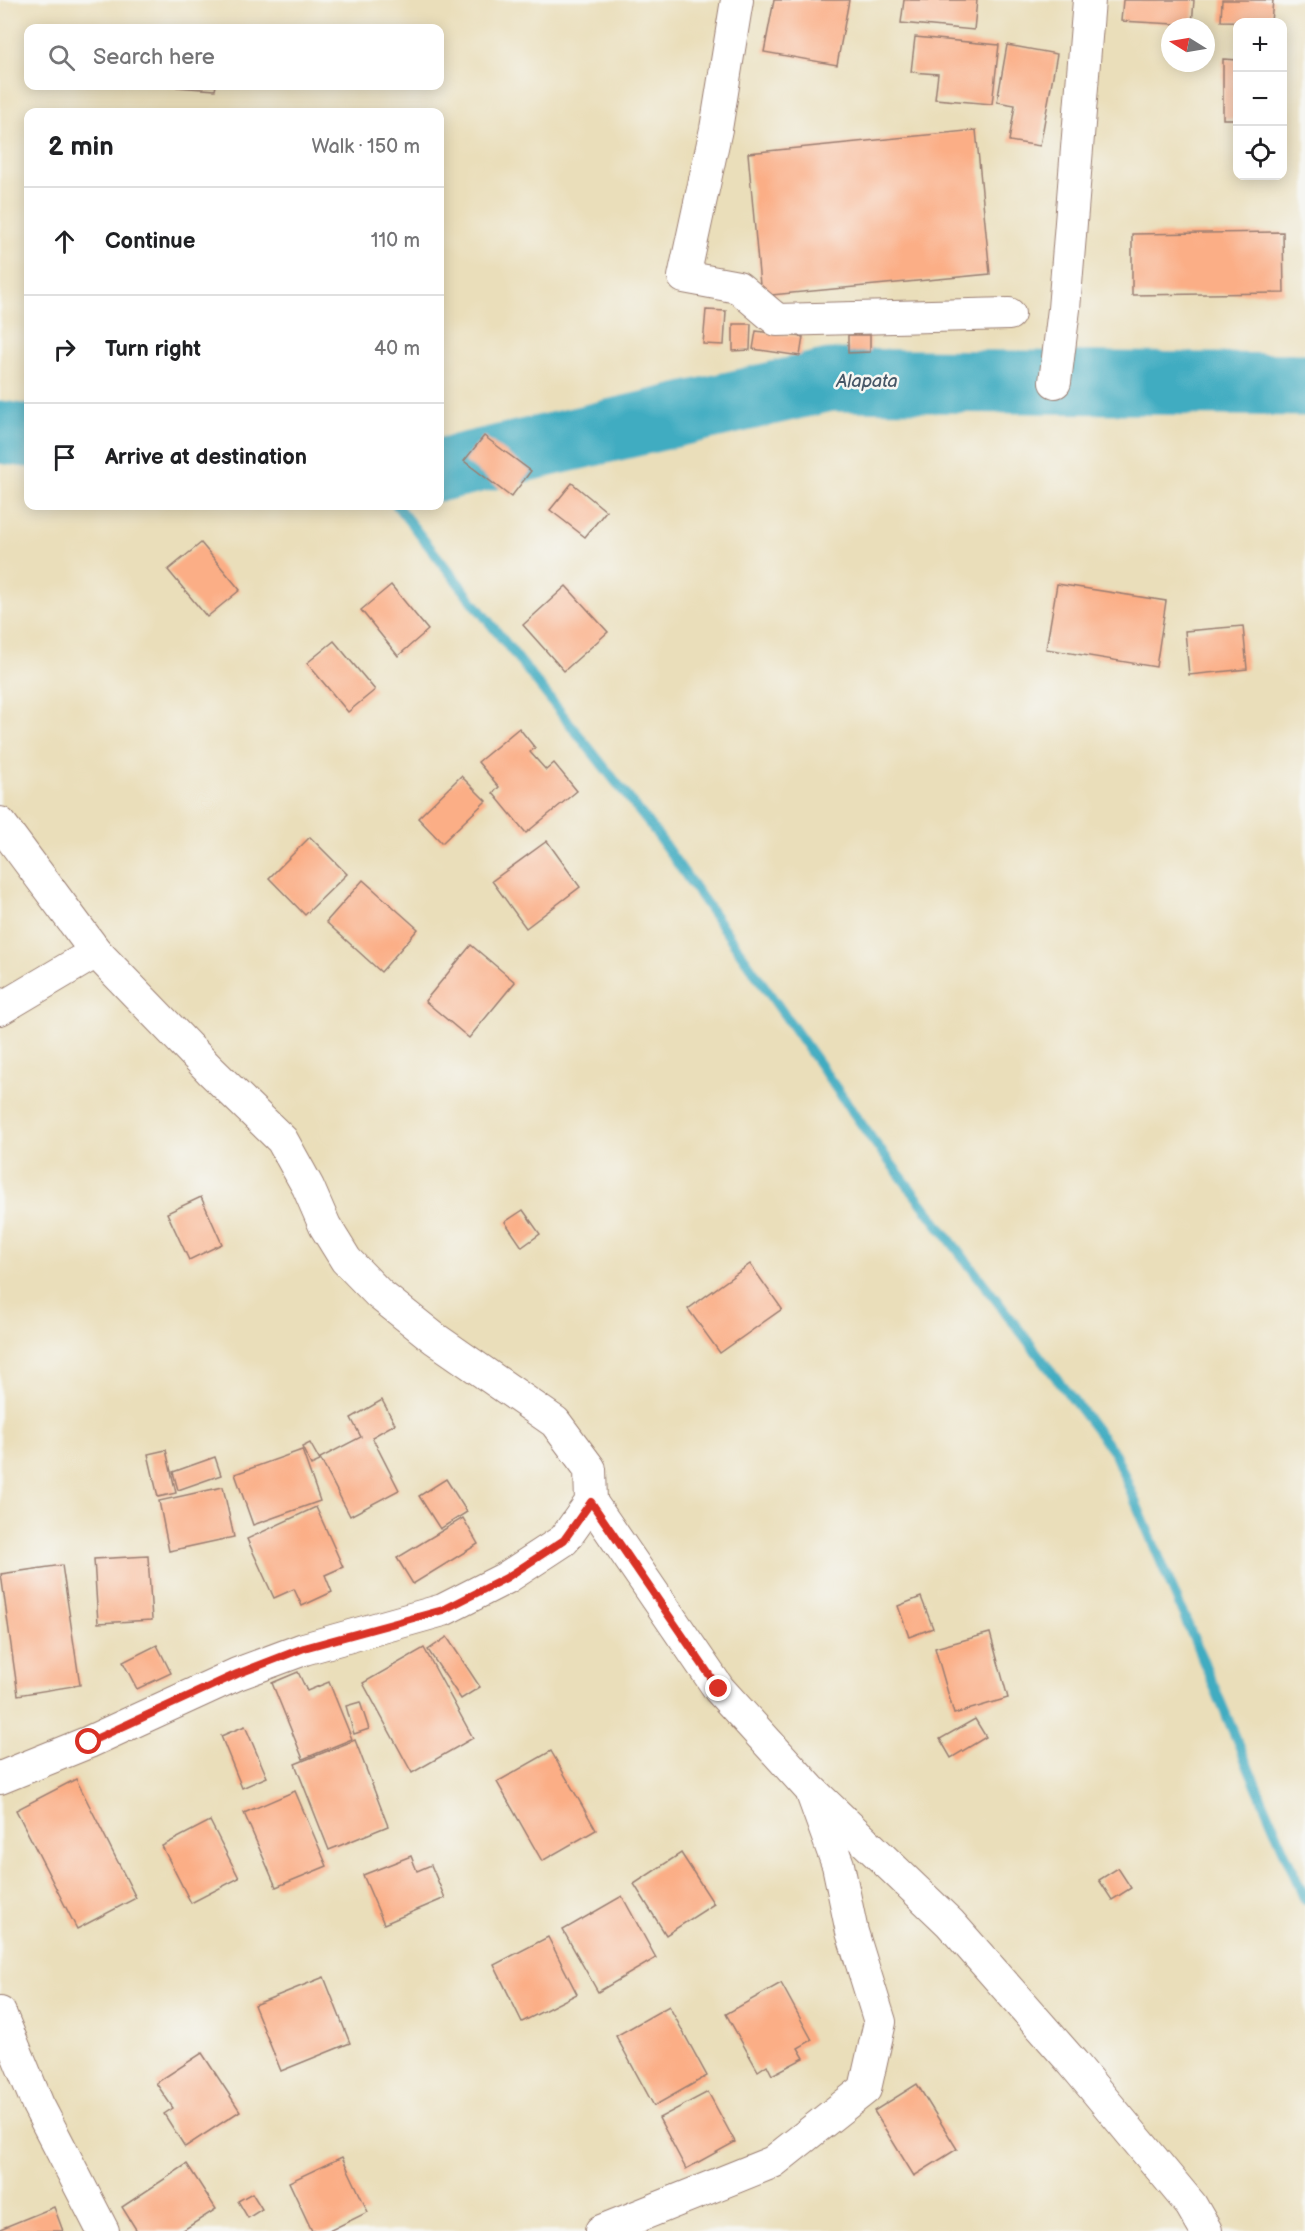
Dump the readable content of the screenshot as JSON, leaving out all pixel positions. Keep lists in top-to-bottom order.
{
  "water": ["Alapata"],
  "north": "left",
  "page": {
    "map_buttons": ["+", "−"],
    "search": "Search here",
    "heading": ["2 min", "Walk · 150 m"],
    "list": [
      ["Continue", "110 m"],
      ["Turn right", "40 m"],
      "Arrive at destination"
    ]
  }
}
